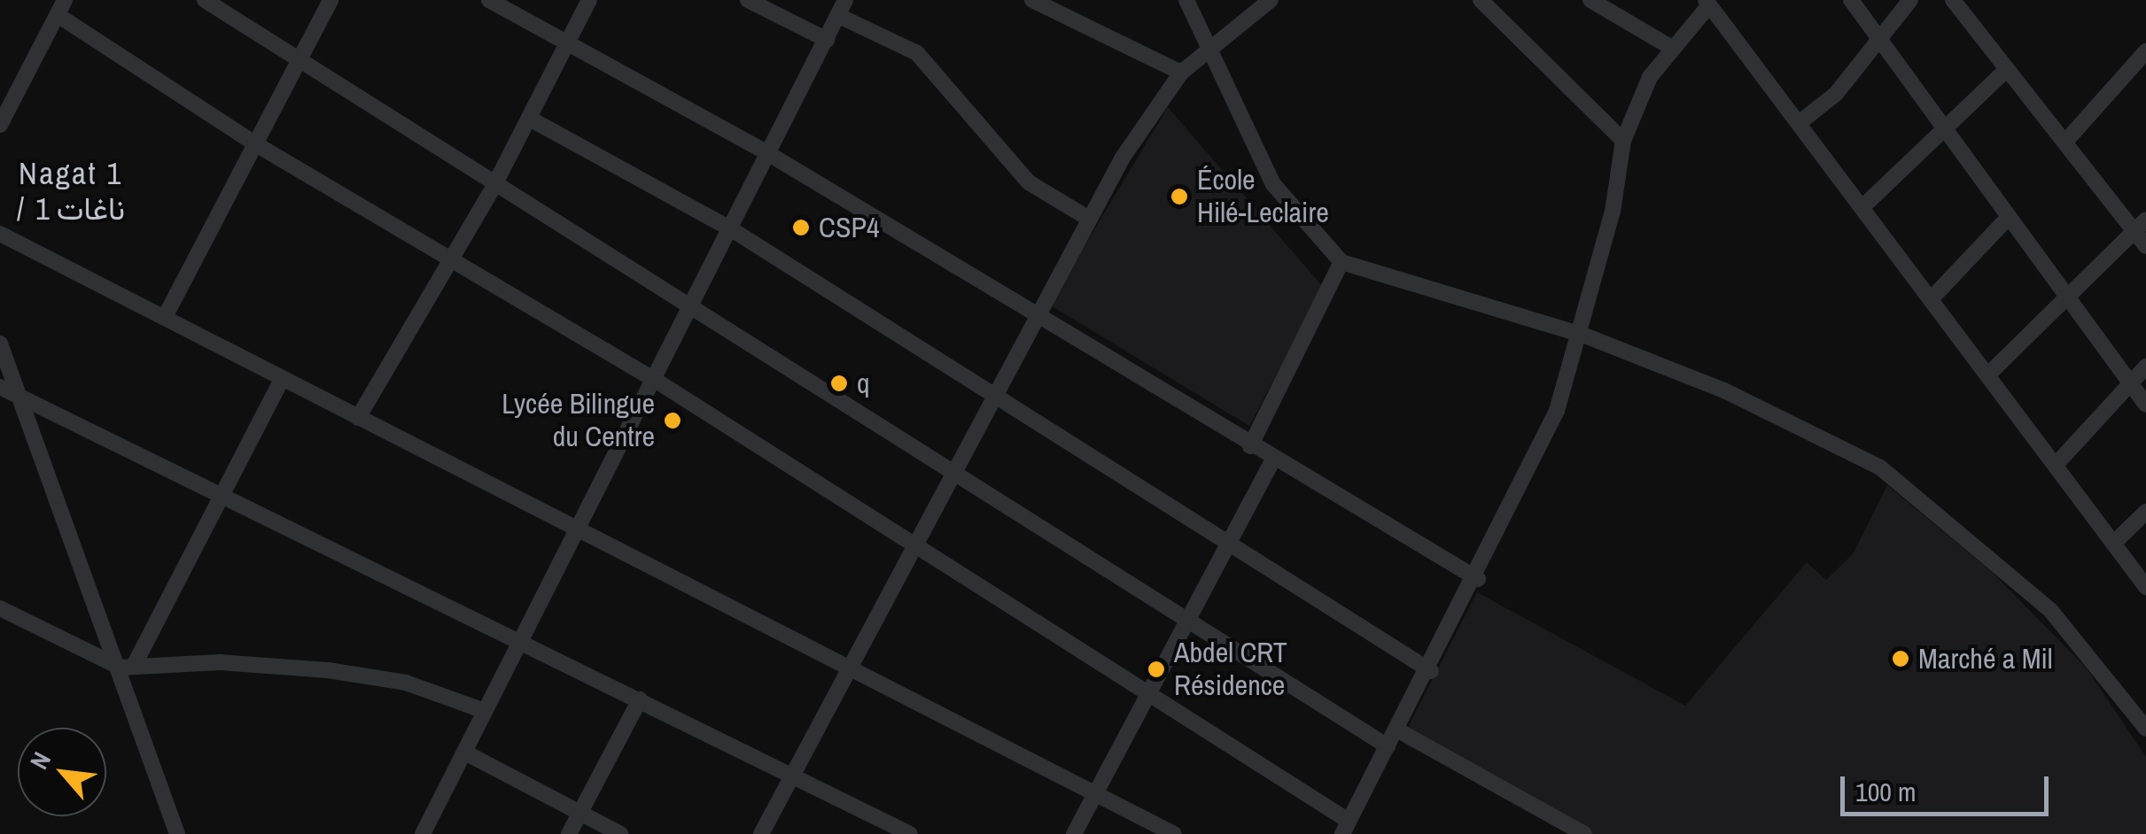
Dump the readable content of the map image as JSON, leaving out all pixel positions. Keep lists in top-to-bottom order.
{
  "districts": ["Nagat 1 / ناغات 1"],
  "places": [
    "École Hilé-Leclaire",
    "CSP4",
    "q",
    "Lycée Bilingue du Centre",
    "Marché a Mil",
    "Abdel CRT Résidence"
  ],
  "scale_bar": "100 m",
  "north": "top left"
}
